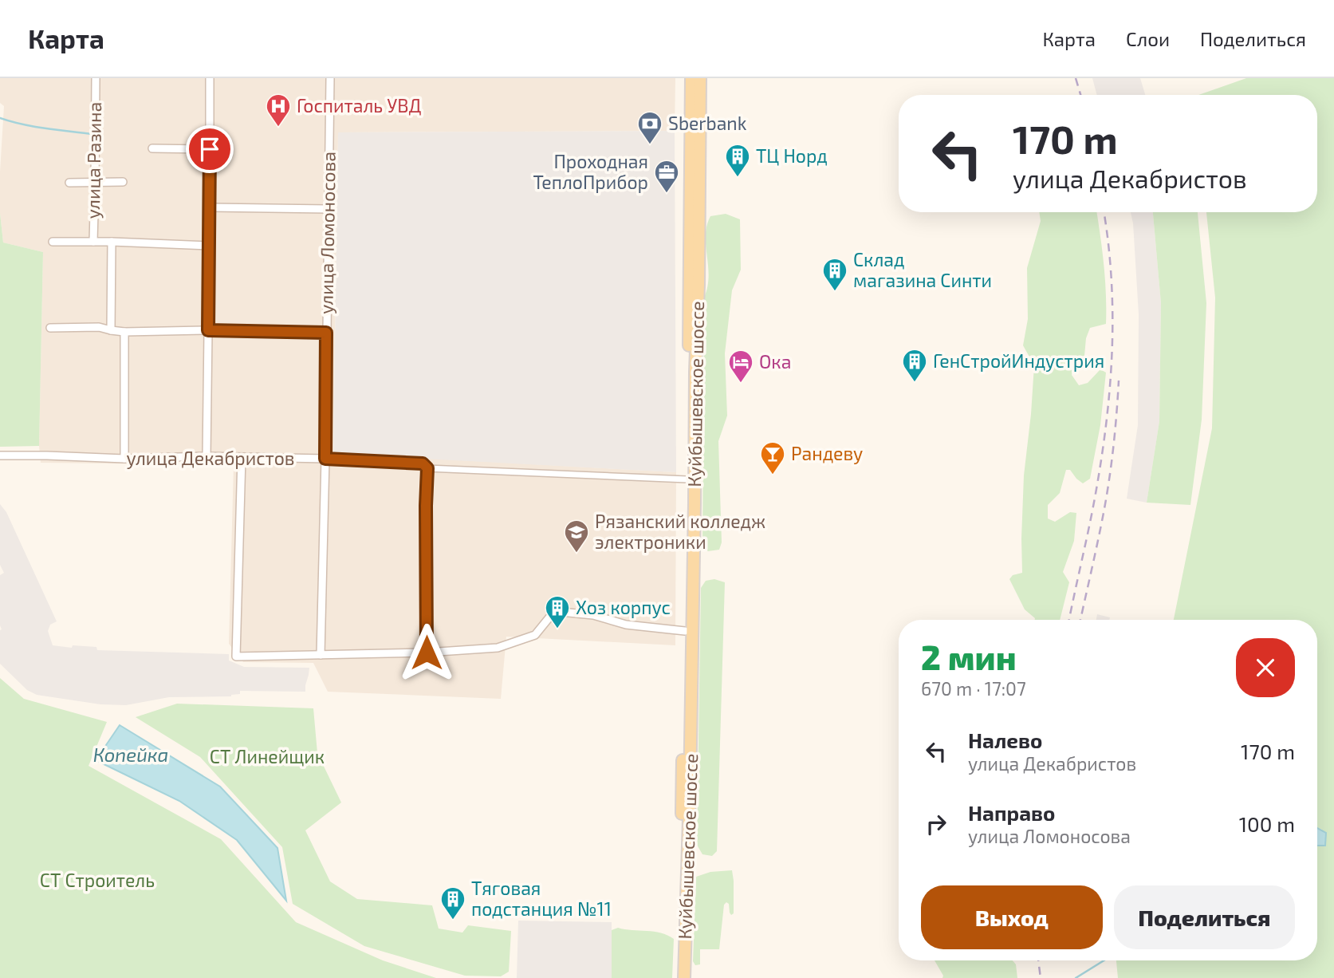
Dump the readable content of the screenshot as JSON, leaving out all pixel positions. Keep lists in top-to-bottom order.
{
  "streets": {
    "main road": ["Куйбышевское шоссе"],
    "street": ["улица Разина", "улица Ломоносова", "улица Декабристов"]
  },
  "crossings": [
    ["улица Ломоносова", "улица Декабристов"],
    ["Куйбышевское шоссе", "улица Декабристов"]
  ],
  "water": ["Копейка"],
  "parks": ["СТ Линейщик", "СТ Строитель"],
  "places": {
    "hospital": ["Госпиталь УВД"],
    "bank": ["Sberbank"],
    "building": [
      "ТЦ Норд",
      "Склад магазина Синти",
      "ГенСтройИндустрия",
      "Хоз корпус",
      "Тяговая подстанция №11"
    ],
    "office": ["Проходная ТеплоПрибор"],
    "hotel": ["Ока"],
    "bar": ["Рандеву"],
    "school or university": ["Рязанский колледж электроники"]
  },
  "page": {
    "header": "Карта",
    "nav": ["Карта", "Слои", "Поделиться"],
    "turn": ["170 m", "улица Декабристов"],
    "heading": ["2 мин", "670 m · 17:07"],
    "list": [
      {
        "name": "Налево",
        "note": "улица Декабристов",
        "value": "170 m"
      },
      {
        "name": "Направо",
        "note": "улица Ломоносова",
        "value": "100 m"
      }
    ],
    "buttons": ["Выход", "Поделиться"]
  }
}
